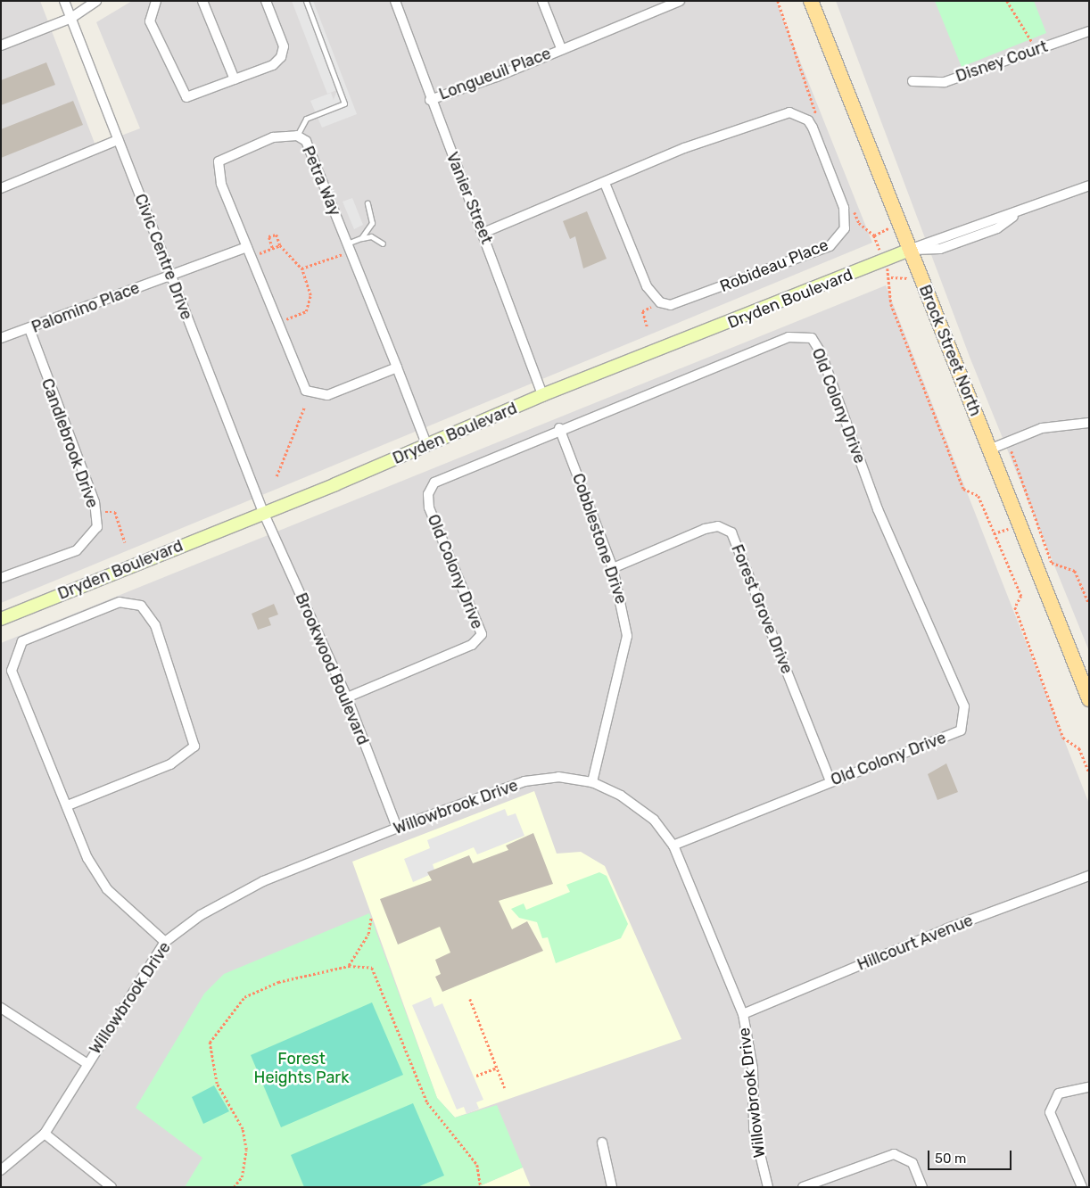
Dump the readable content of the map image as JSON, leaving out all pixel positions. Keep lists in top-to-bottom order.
{
  "streets": {
    "main road": ["Brock Street North"],
    "street": [
      "Disney Court",
      "Longueuil Place",
      "Petra Way",
      "Vanier Street",
      "Civic Centre Drive",
      "Robideau Place",
      "Dryden Boulevard",
      "Palomino Place",
      "Old Colony Drive",
      "Candlebrook Drive",
      "Cobblestone Drive",
      "Forest Grove Drive",
      "Brookwood Boulevard",
      "Willowbrook Drive",
      "Hillcourt Avenue"
    ]
  },
  "crossings": [
    ["Longueuil Place", "Vanier Street"],
    ["Petra Way", "Dryden Boulevard"],
    ["Vanier Street", "Robideau Place"],
    ["Vanier Street", "Dryden Boulevard"],
    ["Civic Centre Drive", "Dryden Boulevard"],
    ["Civic Centre Drive", "Palomino Place"],
    ["Civic Centre Drive", "Brookwood Boulevard"],
    ["Dryden Boulevard", "Brock Street North"],
    ["Dryden Boulevard", "Brookwood Boulevard"],
    ["Palomino Place", "Candlebrook Drive"],
    ["Old Colony Drive", "Cobblestone Drive"],
    ["Old Colony Drive", "Forest Grove Drive"],
    ["Old Colony Drive", "Brookwood Boulevard"],
    ["Old Colony Drive", "Willowbrook Drive"],
    ["Cobblestone Drive", "Forest Grove Drive"],
    ["Cobblestone Drive", "Willowbrook Drive"],
    ["Brookwood Boulevard", "Willowbrook Drive"],
    ["Willowbrook Drive", "Hillcourt Avenue"]
  ],
  "parks": ["Forest Heights Park"],
  "scale_bar": "50 m"
}
